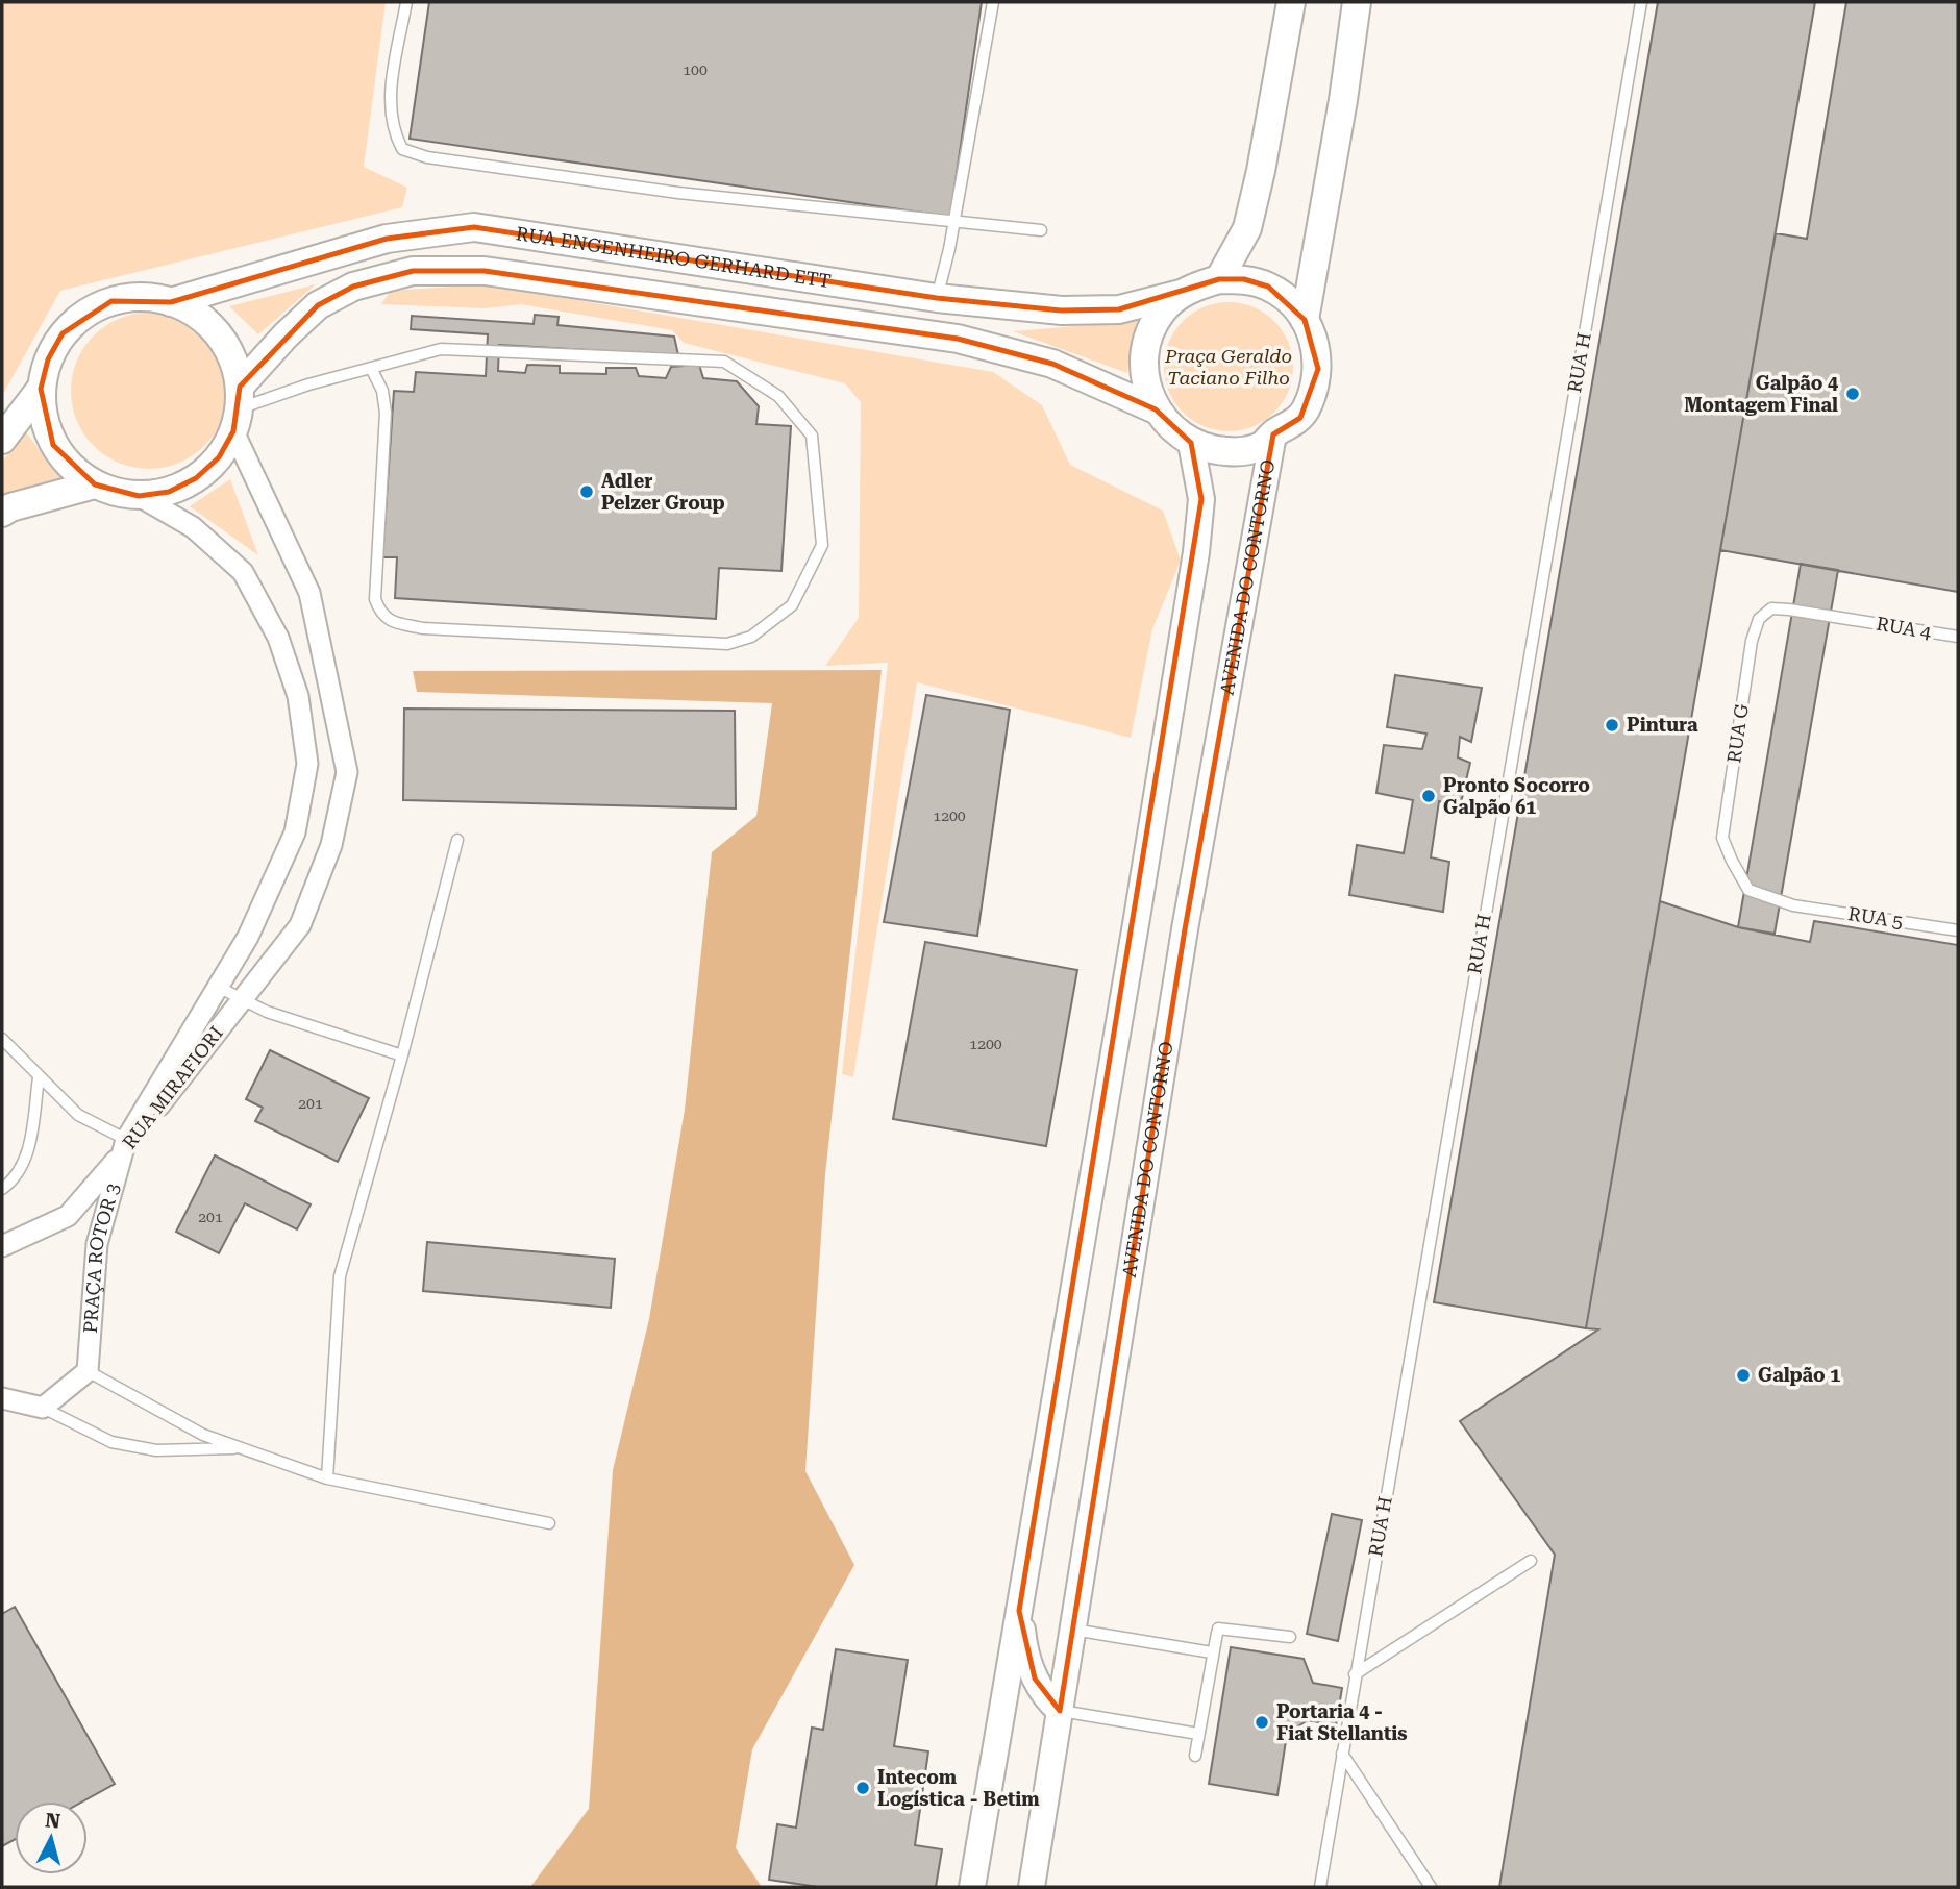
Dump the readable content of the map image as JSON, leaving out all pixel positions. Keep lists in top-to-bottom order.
{
  "streets": {
    "main road": ["RUA ENGENHEIRO GERHARD ETT"],
    "street": ["AVENIDA DO CONTORNO", "RUA MIRAFIORI", "PRAÇA ROTOR 3"],
    "lane": [
      "RUA H",
      "RUA 4",
      "RUA G",
      "RUA 5"
    ]
  },
  "crossings": [
    ["RUA ENGENHEIRO GERHARD ETT", "AVENIDA DO CONTORNO"],
    ["RUA ENGENHEIRO GERHARD ETT", "RUA MIRAFIORI"],
    ["RUA 4", "RUA G"],
    ["RUA G", "RUA 5"],
    ["RUA MIRAFIORI", "PRAÇA ROTOR 3"]
  ],
  "parks": ["Praça Geraldo Taciano Filho"],
  "places": [
    "Galpão 4 Montagem Final",
    "Adler Pelzer Group",
    "Pintura",
    "Pronto Socorro Galpão 61",
    "Galpão 1",
    "Portaria 4 - Fiat Stellantis",
    "Intecom Logística - Betim"
  ],
  "house_numbers": [
    "100",
    "1200",
    "1200",
    "201",
    "201"
  ],
  "north": "top"
}
